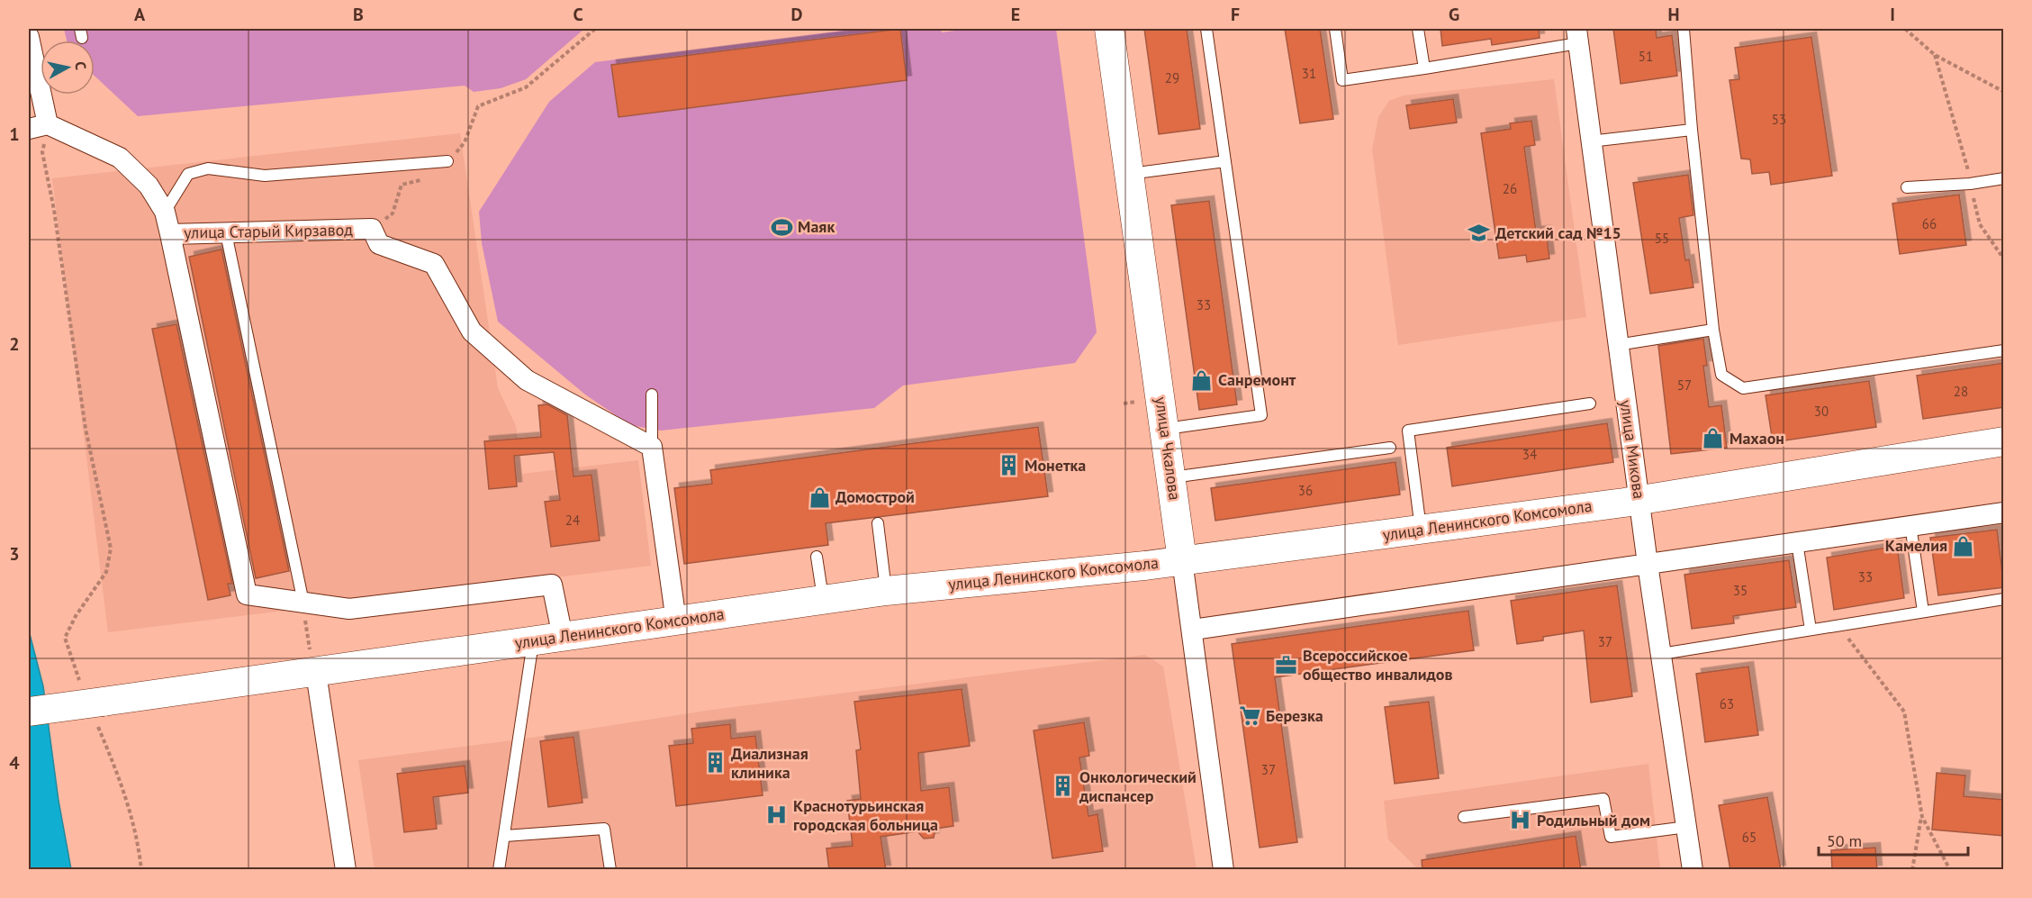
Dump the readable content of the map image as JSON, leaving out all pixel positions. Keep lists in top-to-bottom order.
{
  "streets": {
    "main road": ["улица Чкалова", "улица Ленинского Комсомола"],
    "street": ["улица Старый Кирзавод", "улица Микова"]
  },
  "crossings": [
    ["улица Чкалова", "улица Ленинского Комсомола"],
    ["улица Микова", "улица Ленинского Комсомола"]
  ],
  "places": {
    "sports": ["Маяк"],
    "school or university": ["Детский сад №15"],
    "shop": [
      "Санремонт",
      "Махаон",
      "Домострой",
      "Камелия"
    ],
    "building": ["Монетка", "Диализная клиника", "Онкологический диспансер"],
    "office": ["Всероссийское общество инвалидов"],
    "supermarket": ["Березка"],
    "hospital": ["Краснотурьинская городская больница", "Родильный дом"]
  },
  "house_numbers": [
    "51",
    "31",
    "29",
    "53",
    "26",
    "66",
    "55",
    "33",
    "57",
    "28",
    "30",
    "34",
    "36",
    "24",
    "33",
    "35",
    "37",
    "63",
    "37",
    "65"
  ],
  "scale_bar": "50 m",
  "north": "right",
  "grid": {
    "columns": [
      "A",
      "B",
      "C",
      "D",
      "E",
      "F",
      "G",
      "H",
      "I"
    ],
    "rows": [
      "1",
      "2",
      "3",
      "4"
    ]
  }
}
